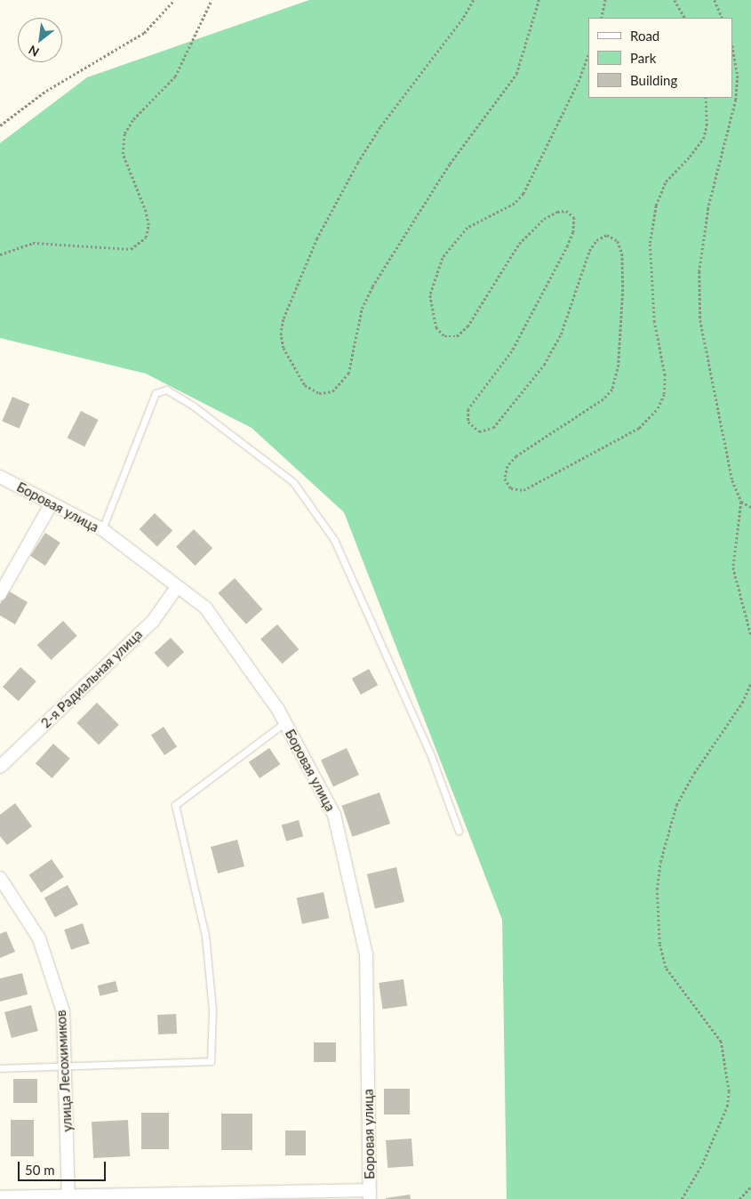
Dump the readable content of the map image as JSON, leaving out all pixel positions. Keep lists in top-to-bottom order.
{
  "streets": {
    "street": ["Боровая улица", "2-я Радиальная улица", "улица Лесохимиков"]
  },
  "crossings": [
    ["Боровая улица", "2-я Радиальная улица"]
  ],
  "legend": ["Road", "Park", "Building"],
  "scale_bar": "50 m",
  "north": "bottom left"
}
